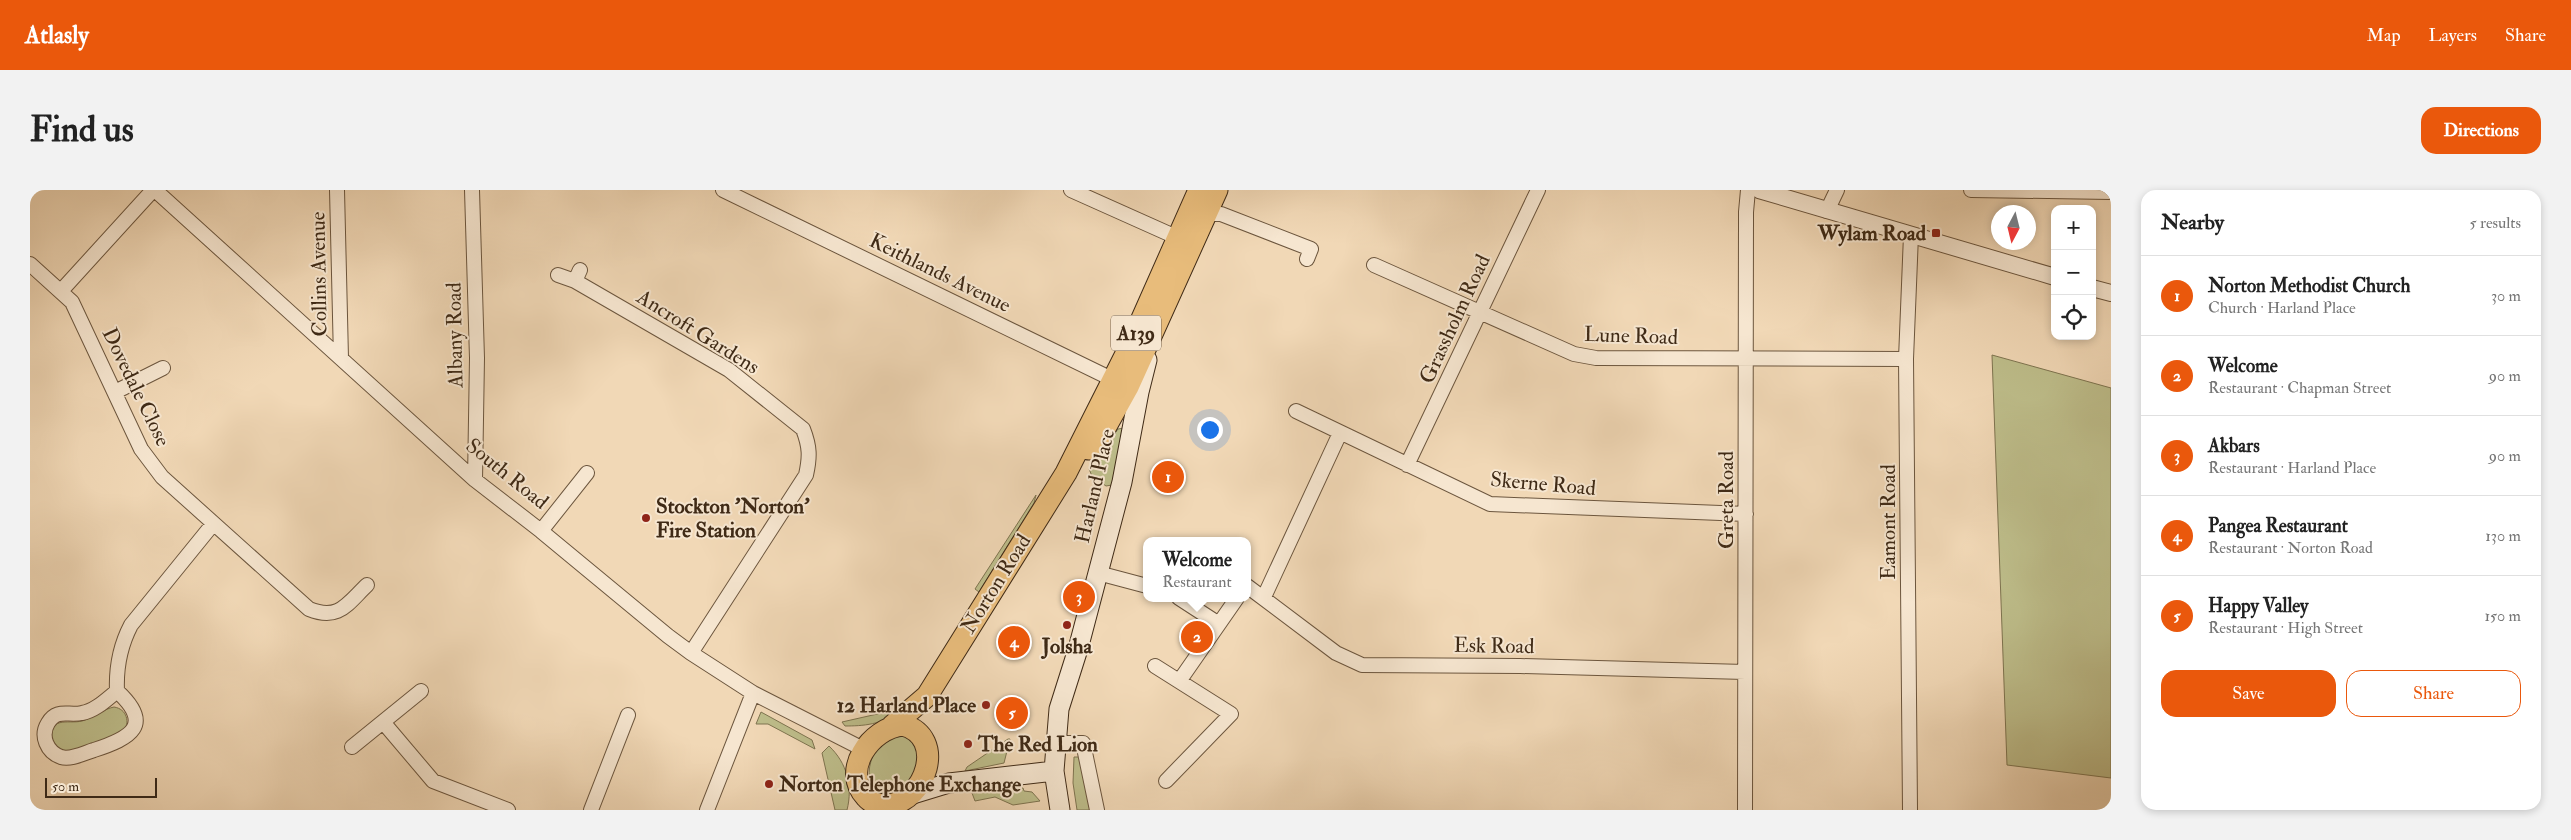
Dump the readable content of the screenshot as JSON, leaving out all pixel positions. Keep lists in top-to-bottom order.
{
  "streets": {
    "main road": ["A139", "Harland Place", "Norton Road"],
    "street": [
      "Keithlands Avenue",
      "Collins Avenue",
      "Grassholm Road",
      "Ancroft Gardens",
      "Albany Road",
      "Lune Road",
      "Dovedale Close",
      "South Road",
      "Skerne Road",
      "Greta Road",
      "Eamont Road",
      "Esk Road"
    ]
  },
  "crossings": [
    ["Keithlands Avenue", "Harland Place"],
    ["Keithlands Avenue", "Norton Road"],
    ["Collins Avenue", "South Road"],
    ["Grassholm Road", "Lune Road"],
    ["Grassholm Road", "Skerne Road"],
    ["Ancroft Gardens", "South Road"],
    ["A139", "South Road"],
    ["A139", "Norton Road"],
    ["Albany Road", "South Road"],
    ["Lune Road", "Greta Road"],
    ["Lune Road", "Eamont Road"],
    ["South Road", "Norton Road"],
    ["Skerne Road", "Greta Road"],
    ["Harland Place", "Norton Road"],
    ["Greta Road", "Esk Road"]
  ],
  "places": {
    "transit": ["Wylam Road"],
    "other": [
      "Stockton 'Norton' Fire Station",
      "Jolsha",
      "12 Harland Place",
      "The Red Lion",
      "Norton Telephone Exchange"
    ]
  },
  "scale_bar": "50 m",
  "north": "bottom",
  "page": {
    "header": "Atlasly",
    "nav": ["Map", "Layers", "Share"],
    "buttons": [
      "Directions",
      ["Save", "Share"]
    ],
    "title": "Find us",
    "heading": ["Nearby", "5 results"],
    "map_buttons": ["+", "−"],
    "list": [
      {
        "mark": "1",
        "name": "Norton Methodist Church",
        "note": "Church · Harland Place",
        "value": "30 m"
      },
      {
        "mark": "2",
        "name": "Welcome",
        "note": "Restaurant · Chapman Street",
        "value": "90 m"
      },
      {
        "mark": "3",
        "name": "Akbars",
        "note": "Restaurant · Harland Place",
        "value": "90 m"
      },
      {
        "mark": "4",
        "name": "Pangea Restaurant",
        "note": "Restaurant · Norton Road",
        "value": "130 m"
      },
      {
        "mark": "5",
        "name": "Happy Valley",
        "note": "Restaurant · High Street",
        "value": "150 m"
      }
    ],
    "pins": [
      "1",
      "3",
      "2",
      "4",
      "5"
    ],
    "popup": ["Welcome", "Restaurant"],
    "scale": "50 m"
  }
}
